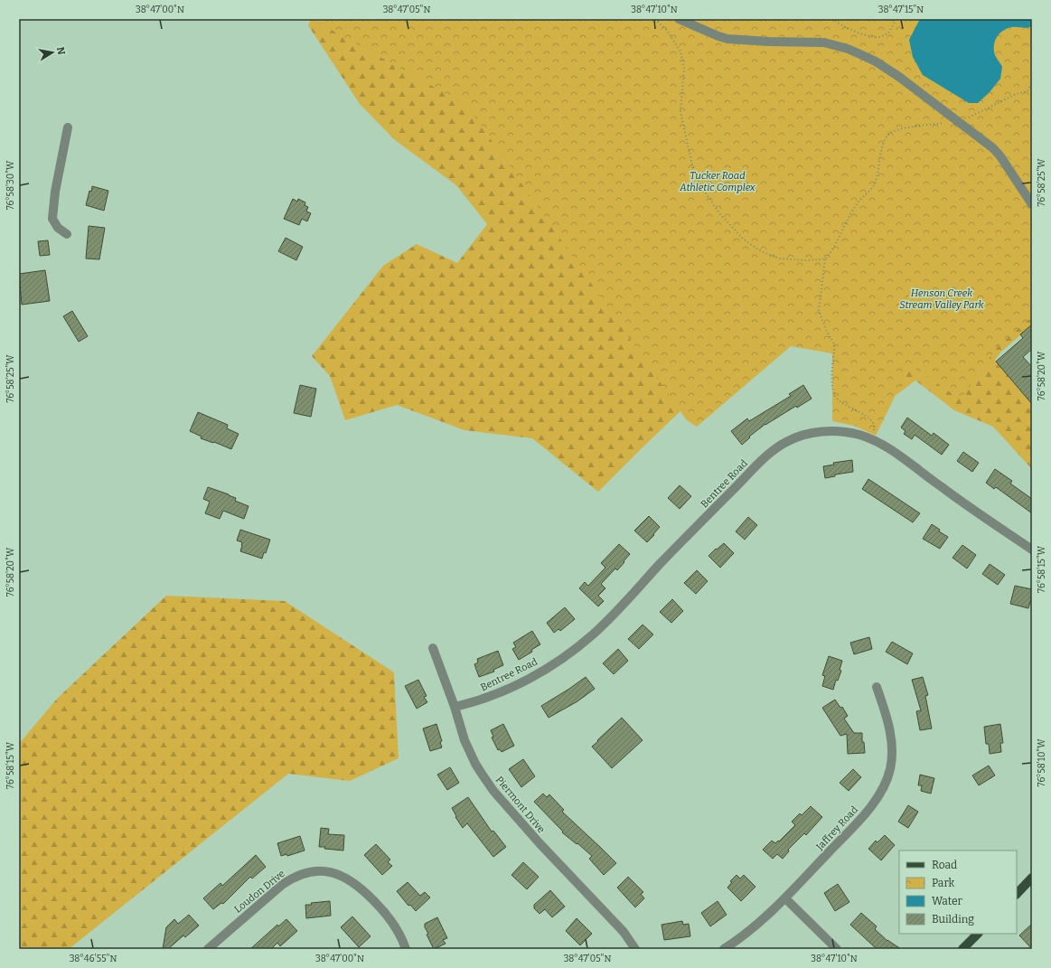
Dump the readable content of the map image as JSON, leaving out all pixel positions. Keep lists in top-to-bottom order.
{
  "streets": {
    "street": [
      "Bentree Road",
      "Piermont Drive",
      "Jaffrey Road",
      "Loudon Drive"
    ]
  },
  "crossings": [
    ["Bentree Road", "Piermont Drive"]
  ],
  "parks": ["Tucker Road Athletic Complex", "Henson Creek Stream Valley Park"],
  "legend": [
    "Road",
    "Park",
    "Water",
    "Building"
  ],
  "north": "right",
  "coordinates": [
    "38°47'00\"N",
    "38°47'05\"N",
    "38°47'10\"N",
    "38°47'15\"N",
    "76°58'25\"W",
    "76°58'30\"W",
    "76°58'20\"W",
    "76°58'15\"W",
    "76°58'10\"W",
    "38°46'55\"N"
  ]
}
